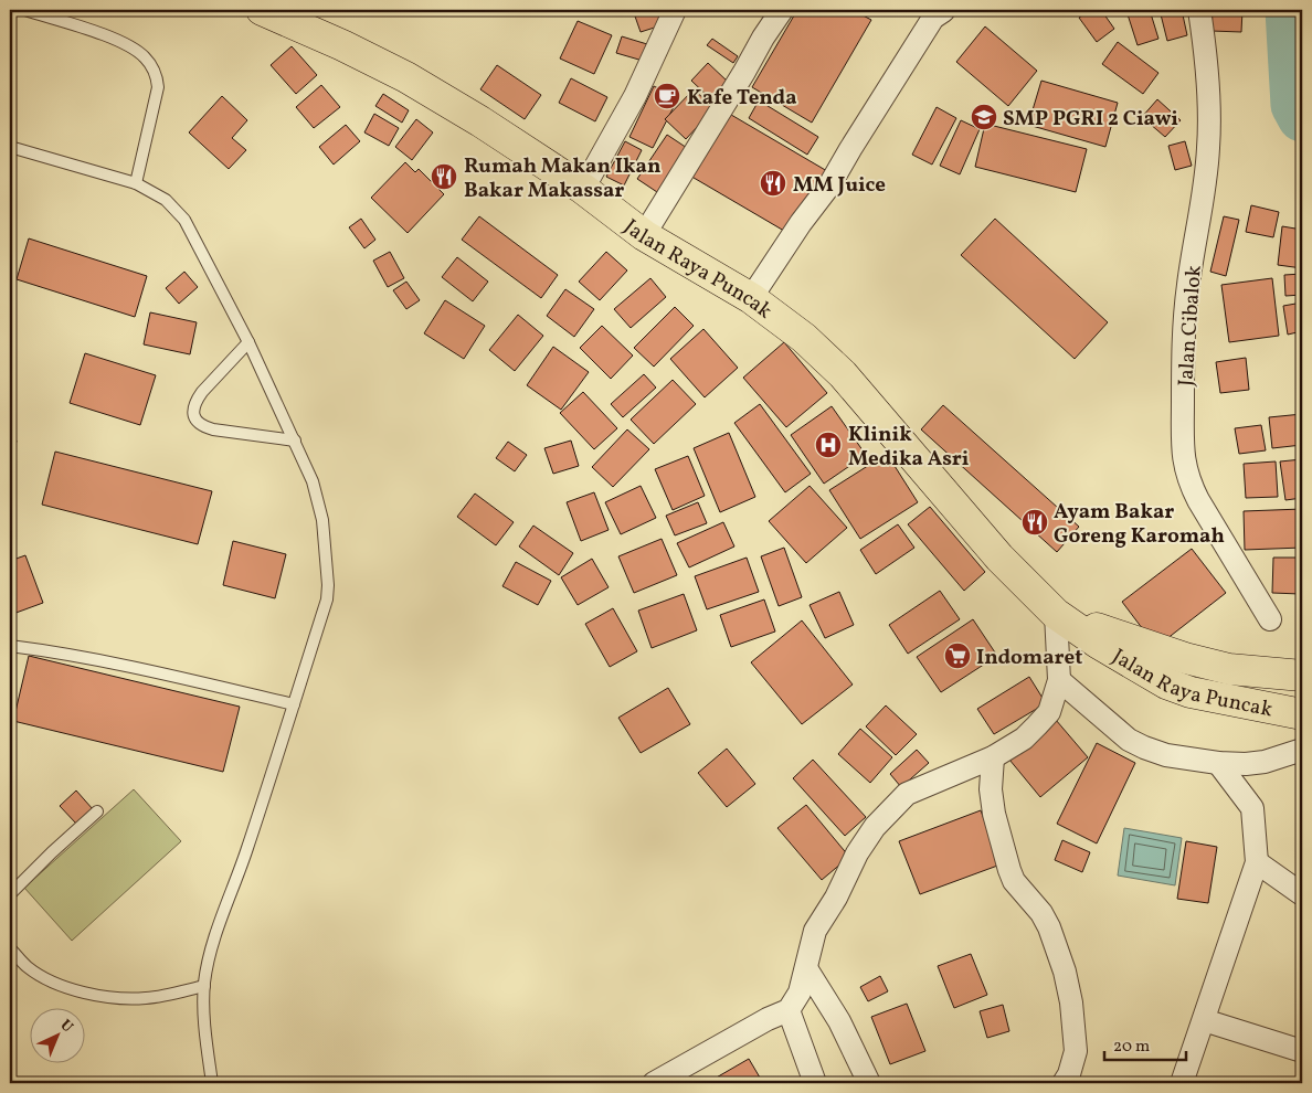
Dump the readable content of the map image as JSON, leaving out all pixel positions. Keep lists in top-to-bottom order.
{
  "streets": {
    "highway": ["Jalan Raya Puncak"],
    "street": ["Jalan Cibalok"]
  },
  "places": {
    "cafe": ["Kafe Tenda"],
    "school or university": ["SMP PGRI 2 Ciawi"],
    "restaurant": ["Rumah Makan Ikan Bakar Makassar", "MM Juice", "Ayam Bakar Goreng Karomah"],
    "hospital": ["Klinik Medika Asri"],
    "supermarket": ["Indomaret"]
  },
  "scale_bar": "20 m",
  "north": "top right"
}
